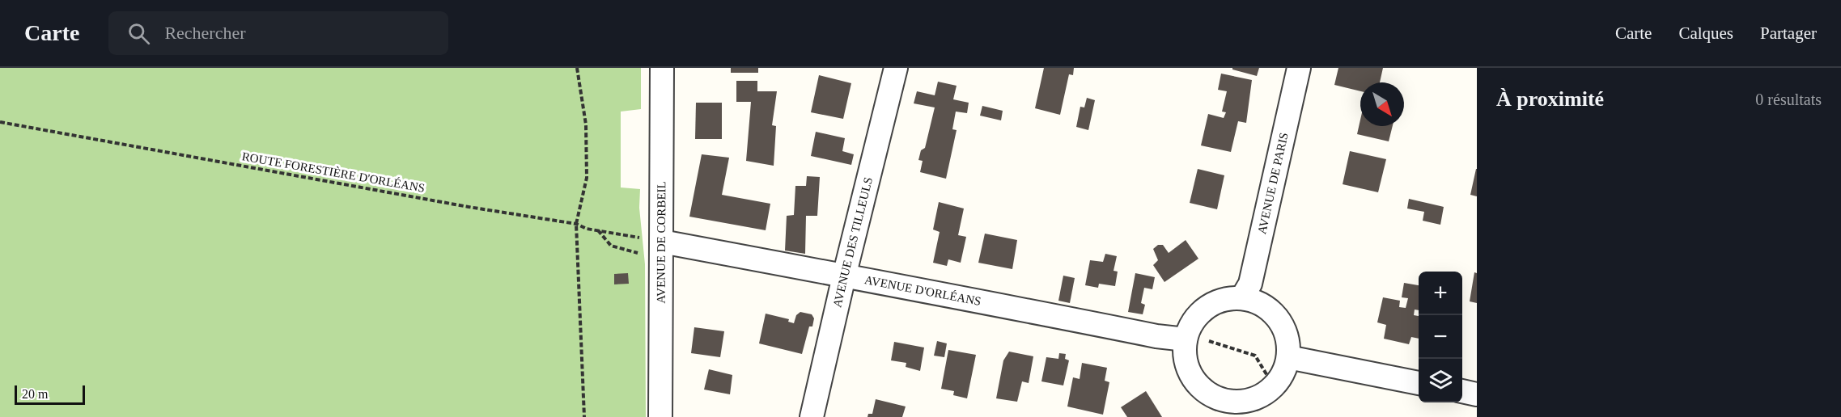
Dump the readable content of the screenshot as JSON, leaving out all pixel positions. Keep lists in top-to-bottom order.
{
  "streets": {
    "street": [
      "AVENUE DE PARIS",
      "AVENUE DE CORBEIL",
      "AVENUE DES TILLEULS",
      "AVENUE D'ORLÉANS"
    ],
    "path": ["ROUTE FORESTIÈRE D'ORLÉANS"]
  },
  "crossings": [
    ["ROUTE FORESTIÈRE D'ORLÉANS", "AVENUE DE CORBEIL"],
    ["ROUTE FORESTIÈRE D'ORLÉANS", "AVENUE D'ORLÉANS"],
    ["AVENUE DE CORBEIL", "AVENUE D'ORLÉANS"],
    ["AVENUE DES TILLEULS", "AVENUE D'ORLÉANS"]
  ],
  "scale_bar": "20 m",
  "north": "bottom right",
  "page": {
    "header": "Carte",
    "search": "Rechercher",
    "nav": ["Carte", "Calques", "Partager"],
    "heading": ["À proximité", "0 résultats"],
    "map_buttons": ["+", "−"],
    "scale": "20 m"
  }
}
